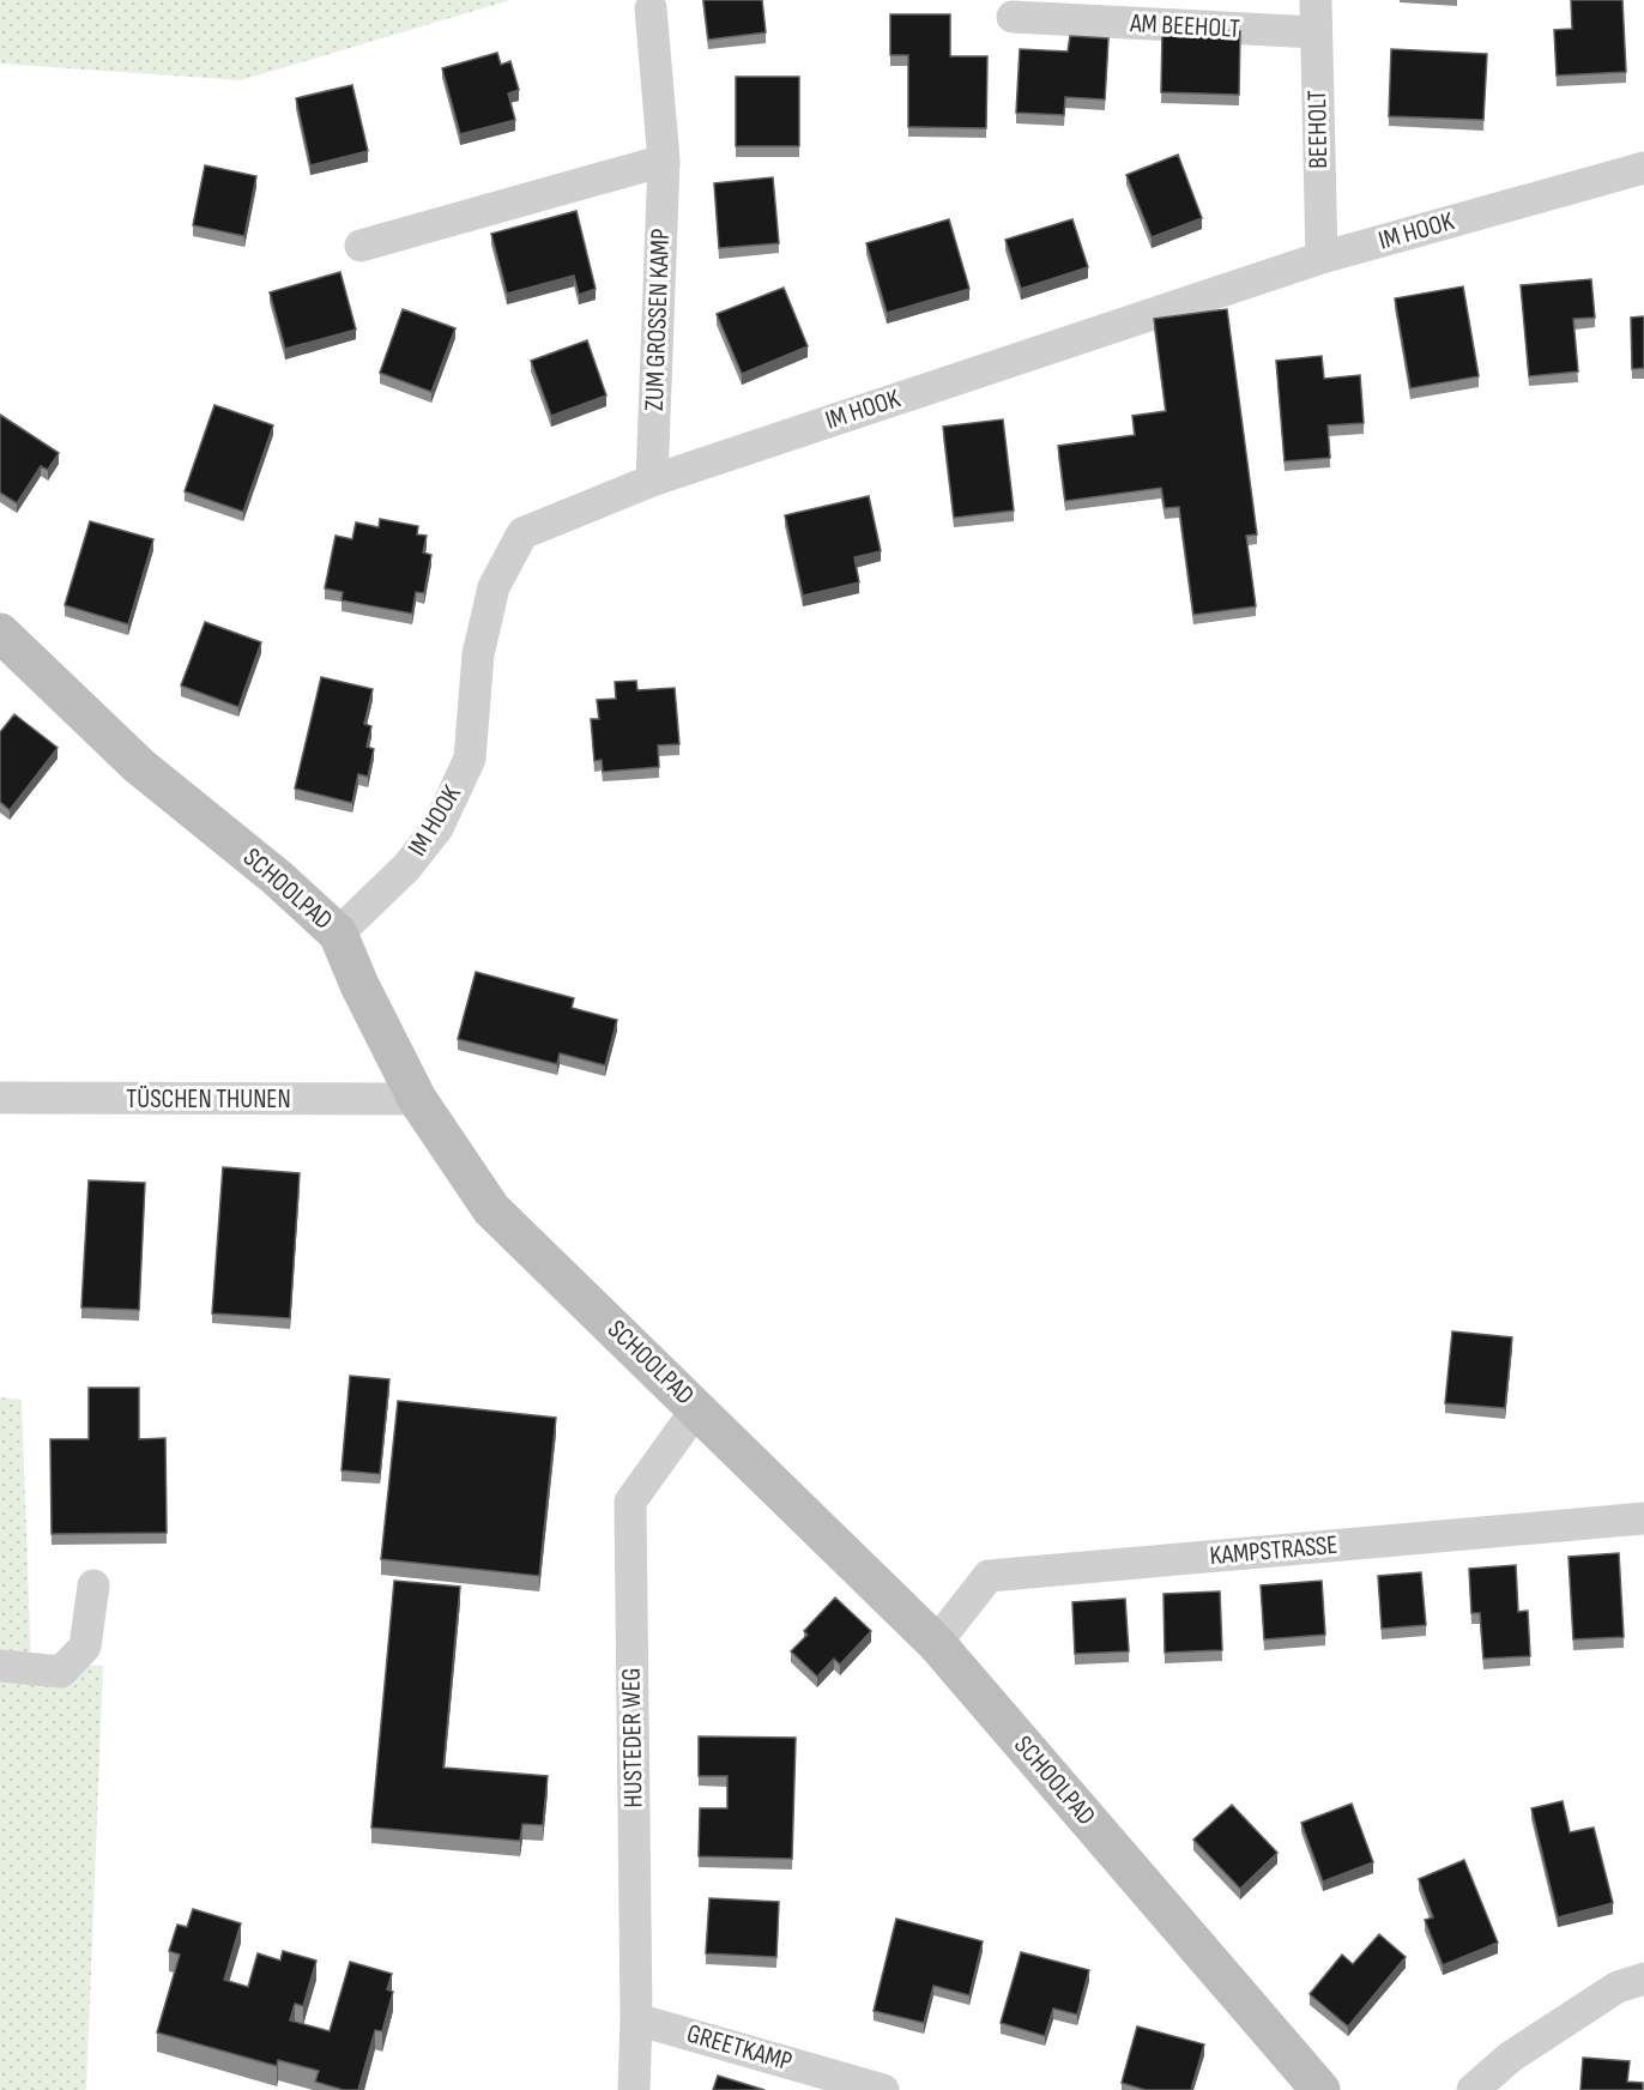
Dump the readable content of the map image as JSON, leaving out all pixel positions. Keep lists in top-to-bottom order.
{
  "streets": {
    "street": [
      "AM BEEHOLT",
      "BEEHOLT",
      "IM HOOK",
      "ZUM GROSSEN KAMP",
      "SCHOOLPAD",
      "TÜSCHEN THUNEN",
      "KAMPSTRASSE",
      "HUSTEDER WEG",
      "GREETKAMP"
    ]
  },
  "crossings": [
    ["AM BEEHOLT", "BEEHOLT"],
    ["BEEHOLT", "IM HOOK"],
    ["IM HOOK", "ZUM GROSSEN KAMP"],
    ["IM HOOK", "SCHOOLPAD"],
    ["SCHOOLPAD", "TÜSCHEN THUNEN"],
    ["SCHOOLPAD", "KAMPSTRASSE"],
    ["SCHOOLPAD", "HUSTEDER WEG"],
    ["HUSTEDER WEG", "GREETKAMP"]
  ]
}
